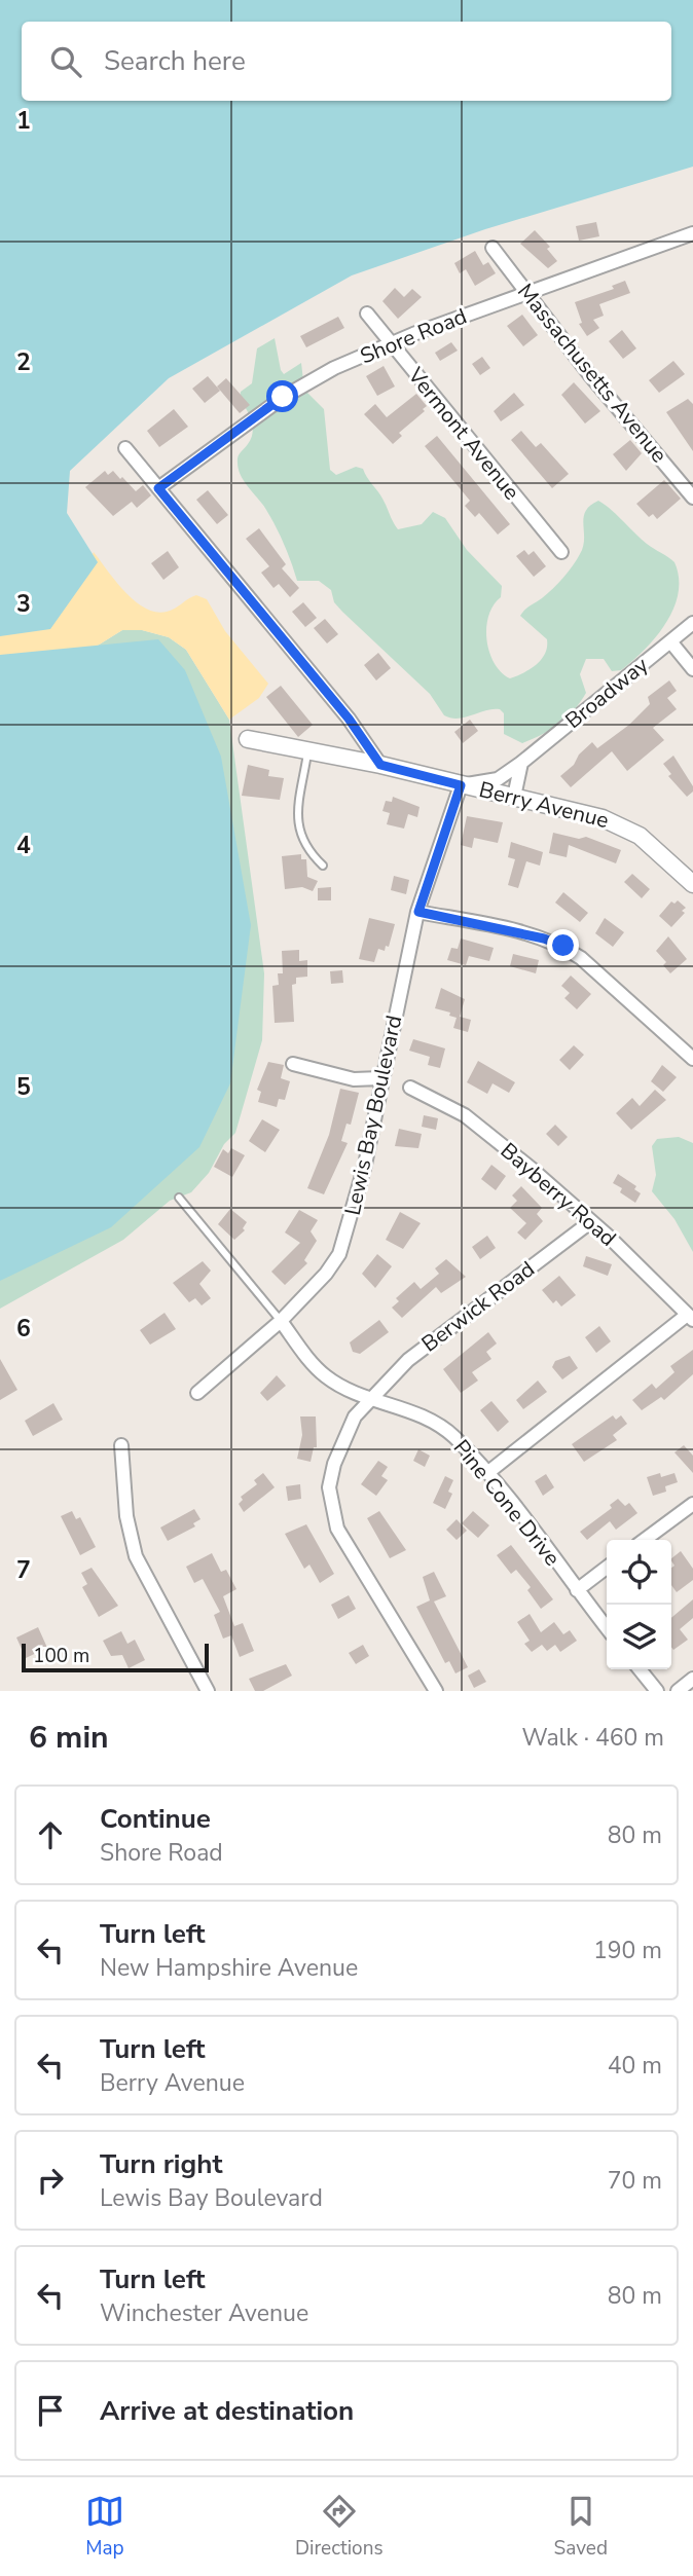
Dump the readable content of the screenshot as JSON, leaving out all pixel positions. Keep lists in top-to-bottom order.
{
  "streets": {
    "street": [
      "Shore Road",
      "Massachusetts Avenue",
      "Vermont Avenue",
      "Broadway",
      "Berry Avenue",
      "Lewis Bay Boulevard",
      "Bayberry Road",
      "Berwick Road",
      "Pine Cone Drive"
    ]
  },
  "crossings": [
    ["Shore Road", "Massachusetts Avenue"],
    ["Shore Road", "Vermont Avenue"],
    ["Broadway", "Berry Avenue"],
    ["Broadway", "Lewis Bay Boulevard"],
    ["Berry Avenue", "Lewis Bay Boulevard"],
    ["Lewis Bay Boulevard", "Pine Cone Drive"],
    ["Bayberry Road", "Berwick Road"],
    ["Berwick Road", "Pine Cone Drive"]
  ],
  "scale_bar": "100 m",
  "page": {
    "search": "Search here",
    "scale": "100 m",
    "heading": ["6 min", "Walk · 460 m"],
    "list": [
      ["Continue", "Shore Road", "80 m"],
      ["Turn left", "New Hampshire Avenue", "190 m"],
      ["Turn left", "Berry Avenue", "40 m"],
      ["Turn right", "Lewis Bay Boulevard", "70 m"],
      ["Turn left", "Winchester Avenue", "80 m"],
      "Arrive at destination"
    ],
    "nav": ["Map", "Directions", "Saved"]
  },
  "grid": {
    "rows": [
      "1",
      "2",
      "3",
      "4",
      "5",
      "6",
      "7"
    ]
  }
}
